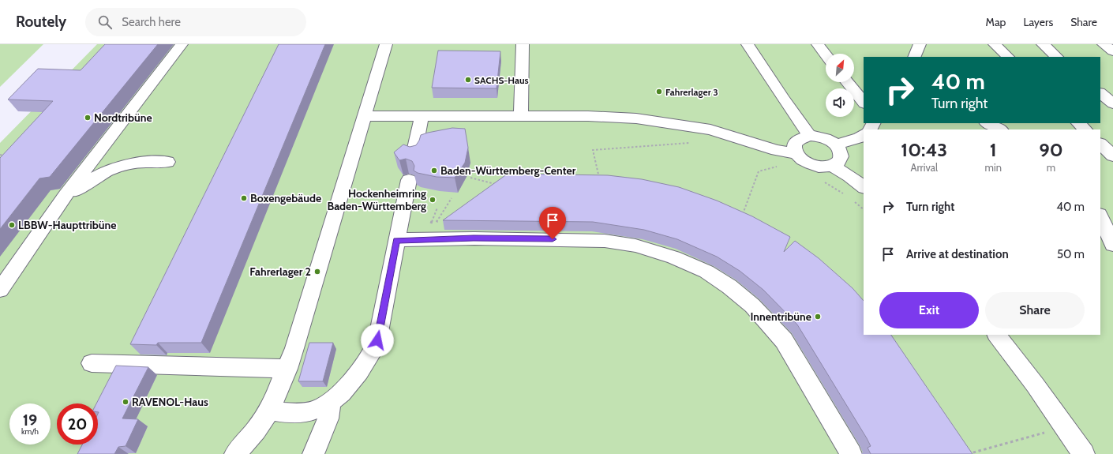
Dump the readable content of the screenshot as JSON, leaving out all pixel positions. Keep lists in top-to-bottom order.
{
  "places": [
    "SACHS-Haus",
    "Fahrerlager 3",
    "Nordtribüne",
    "Baden-Württemberg-Center",
    "Boxengebäude",
    "Hockenheimring Baden-Württemberg",
    "LBBW-Haupttribüne",
    "Fahrerlager 2",
    "Innentribüne",
    "RAVENOL-Haus"
  ],
  "north": "top right",
  "page": {
    "header": "Routely",
    "search": "Search here",
    "nav": ["Map", "Layers", "Share"],
    "turn": ["40 m", "Turn right"],
    "eta": [
      "10:43",
      "Arrival",
      "1",
      "min",
      "90",
      "m"
    ],
    "list": [
      {
        "name": "Turn right",
        "value": "40 m"
      },
      {
        "name": "Arrive at destination",
        "value": "50 m"
      }
    ],
    "buttons": ["Exit", "Share"],
    "speed": "19 km/h",
    "limit": "20"
  }
}
